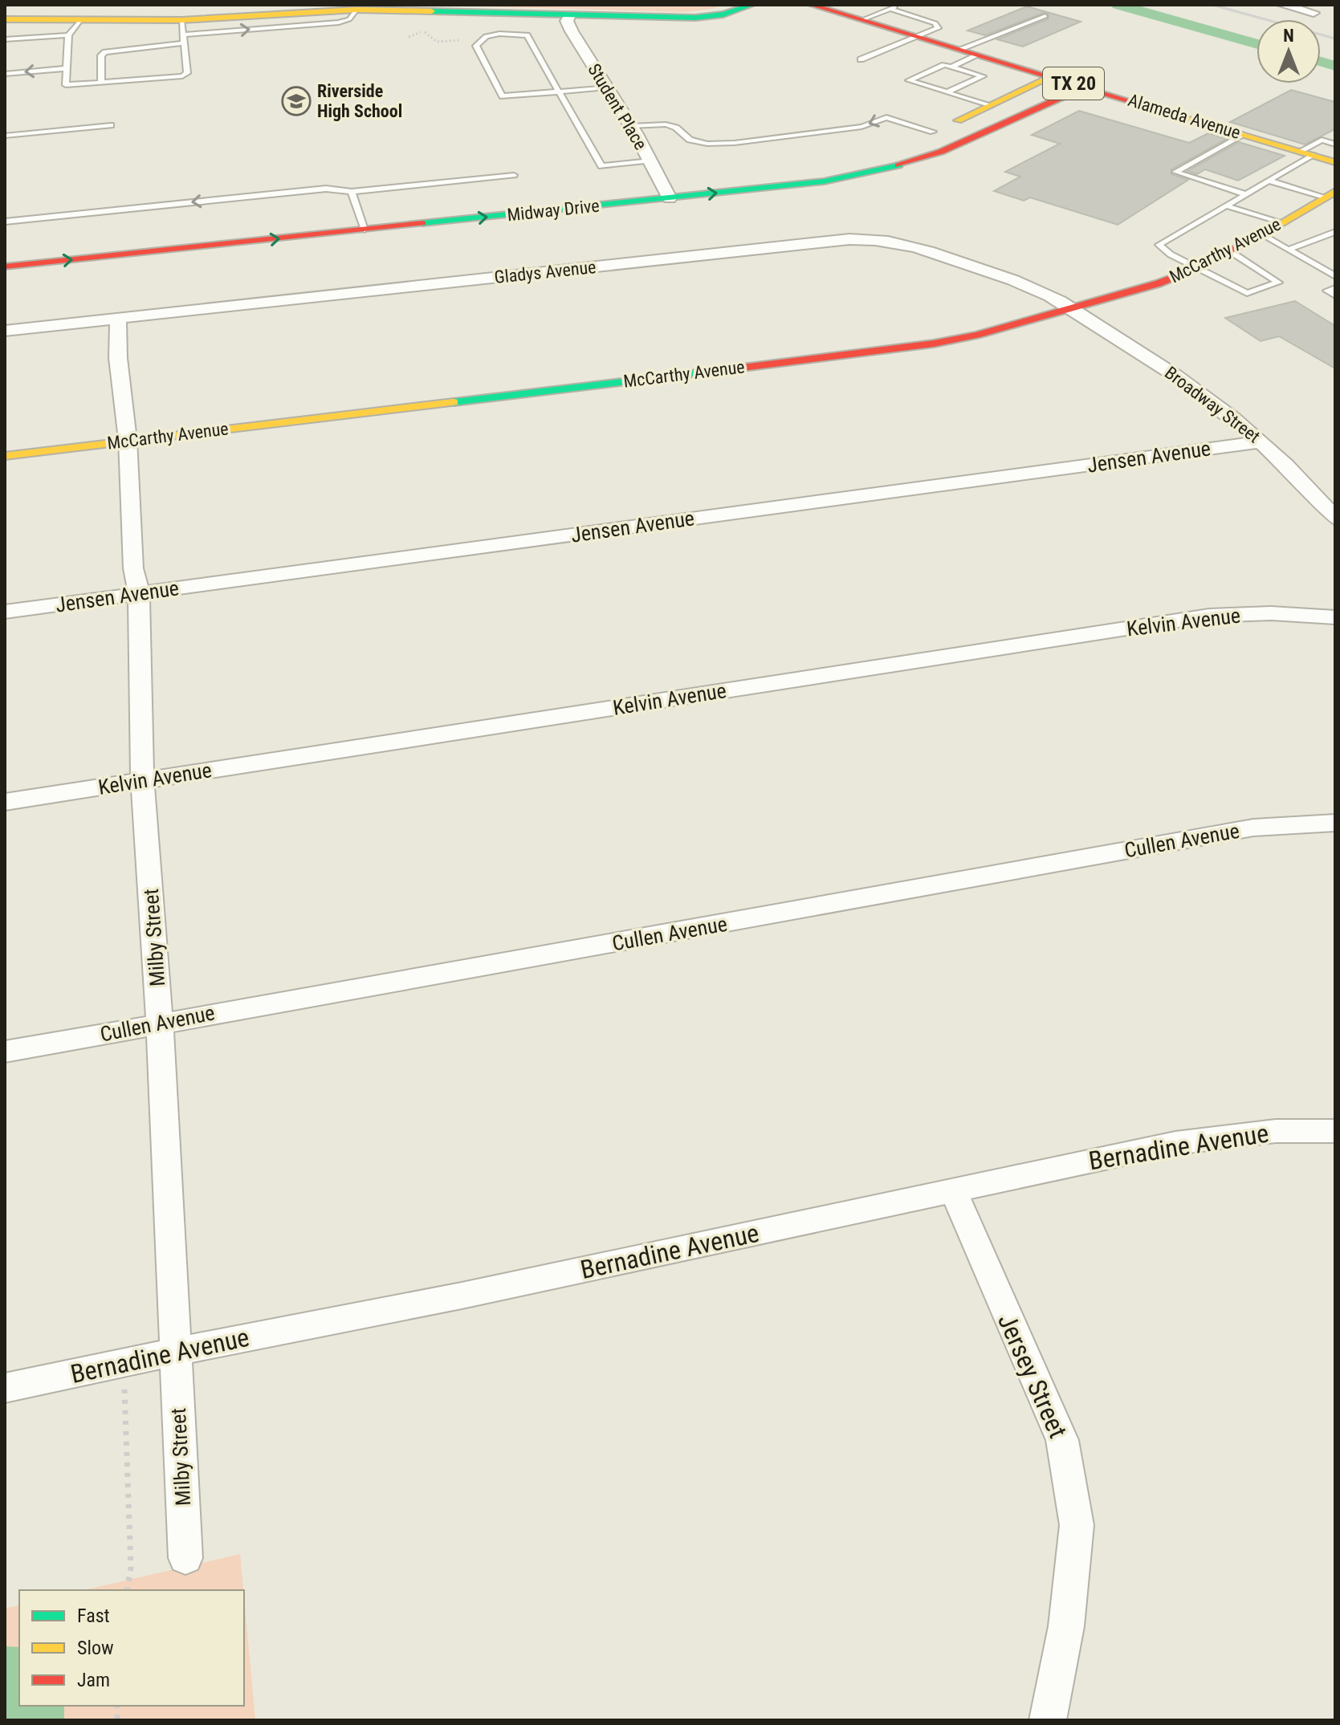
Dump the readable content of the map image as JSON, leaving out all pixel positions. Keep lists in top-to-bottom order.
{
  "streets": {
    "street": [
      "TX 20",
      "Student Place",
      "Alameda Avenue",
      "Midway Drive",
      "McCarthy Avenue",
      "Gladys Avenue",
      "Broadway Street",
      "Jensen Avenue",
      "Kelvin Avenue",
      "Cullen Avenue",
      "Milby Street",
      "Bernadine Avenue",
      "Jersey Street"
    ]
  },
  "crossings": [
    ["Student Place", "Midway Drive"],
    ["Alameda Avenue", "Midway Drive"],
    ["McCarthy Avenue", "Gladys Avenue"],
    ["McCarthy Avenue", "Broadway Street"],
    ["McCarthy Avenue", "Milby Street"],
    ["Gladys Avenue", "Broadway Street"],
    ["Gladys Avenue", "Milby Street"],
    ["Broadway Street", "Jensen Avenue"],
    ["Jensen Avenue", "Milby Street"],
    ["Kelvin Avenue", "Milby Street"],
    ["Cullen Avenue", "Milby Street"],
    ["Milby Street", "Bernadine Avenue"],
    ["Bernadine Avenue", "Jersey Street"]
  ],
  "one_way": ["Midway Drive"],
  "places": {
    "school or university": ["Riverside High School"]
  },
  "legend": ["Fast", "Slow", "Jam"],
  "north": "top"
}
